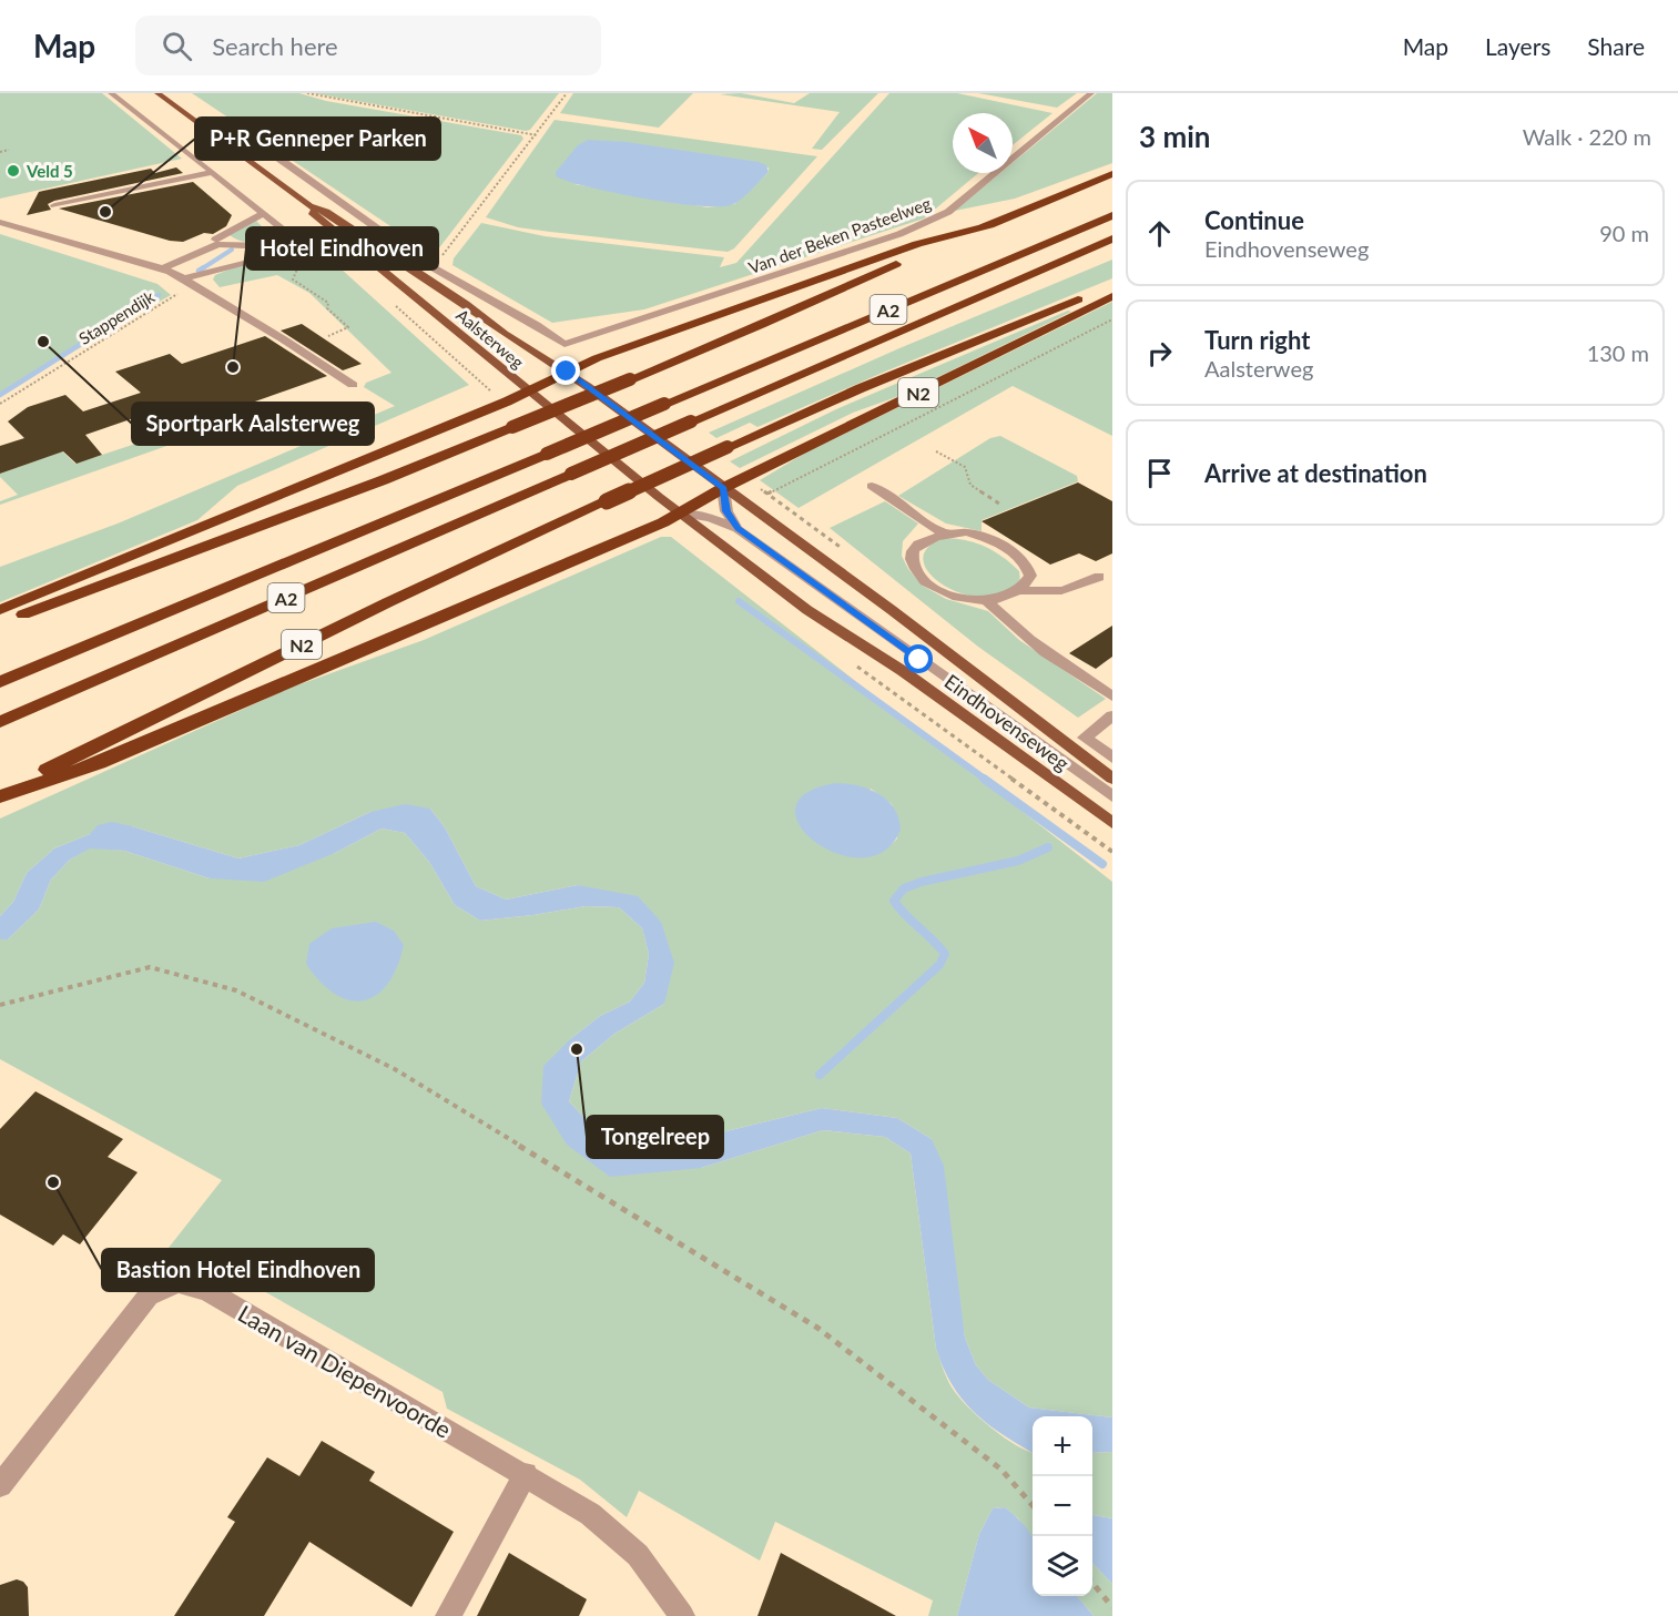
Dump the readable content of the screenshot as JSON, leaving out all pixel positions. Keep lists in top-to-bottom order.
{
  "streets": {
    "highway": ["A2", "N2"],
    "main road": ["Aalsterweg", "Eindhovenseweg"],
    "street": ["Van der Beken Pasteelweg", "Laan van Diepenvoorde"],
    "path": ["Stappendijk"]
  },
  "crossings": [
    ["Van der Beken Pasteelweg", "Aalsterweg"],
    ["Aalsterweg", "N2"],
    ["Aalsterweg", "Eindhovenseweg"]
  ],
  "places": [
    "Veld 5",
    "P+R Genneper Parken",
    "Sportpark Aalsterweg",
    "Hotel Eindhoven",
    "Tongelreep",
    "Bastion Hotel Eindhoven"
  ],
  "north": "top left",
  "page": {
    "header": "Map",
    "search": "Search here",
    "nav": ["Map", "Layers", "Share"],
    "heading": ["3 min", "Walk · 220 m"],
    "list": [
      ["Continue", "Eindhovenseweg", "90 m"],
      ["Turn right", "Aalsterweg", "130 m"],
      "Arrive at destination"
    ],
    "map_buttons": ["+", "−"]
  }
}
